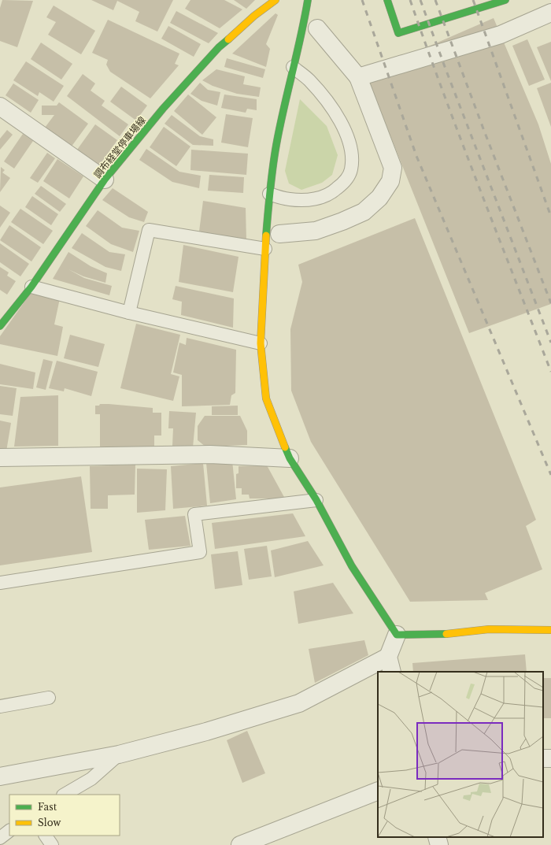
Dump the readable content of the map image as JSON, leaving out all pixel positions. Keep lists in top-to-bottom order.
{
  "streets": {
    "street": ["調布経堂停車場線"]
  },
  "legend": ["Fast", "Slow"]
}
